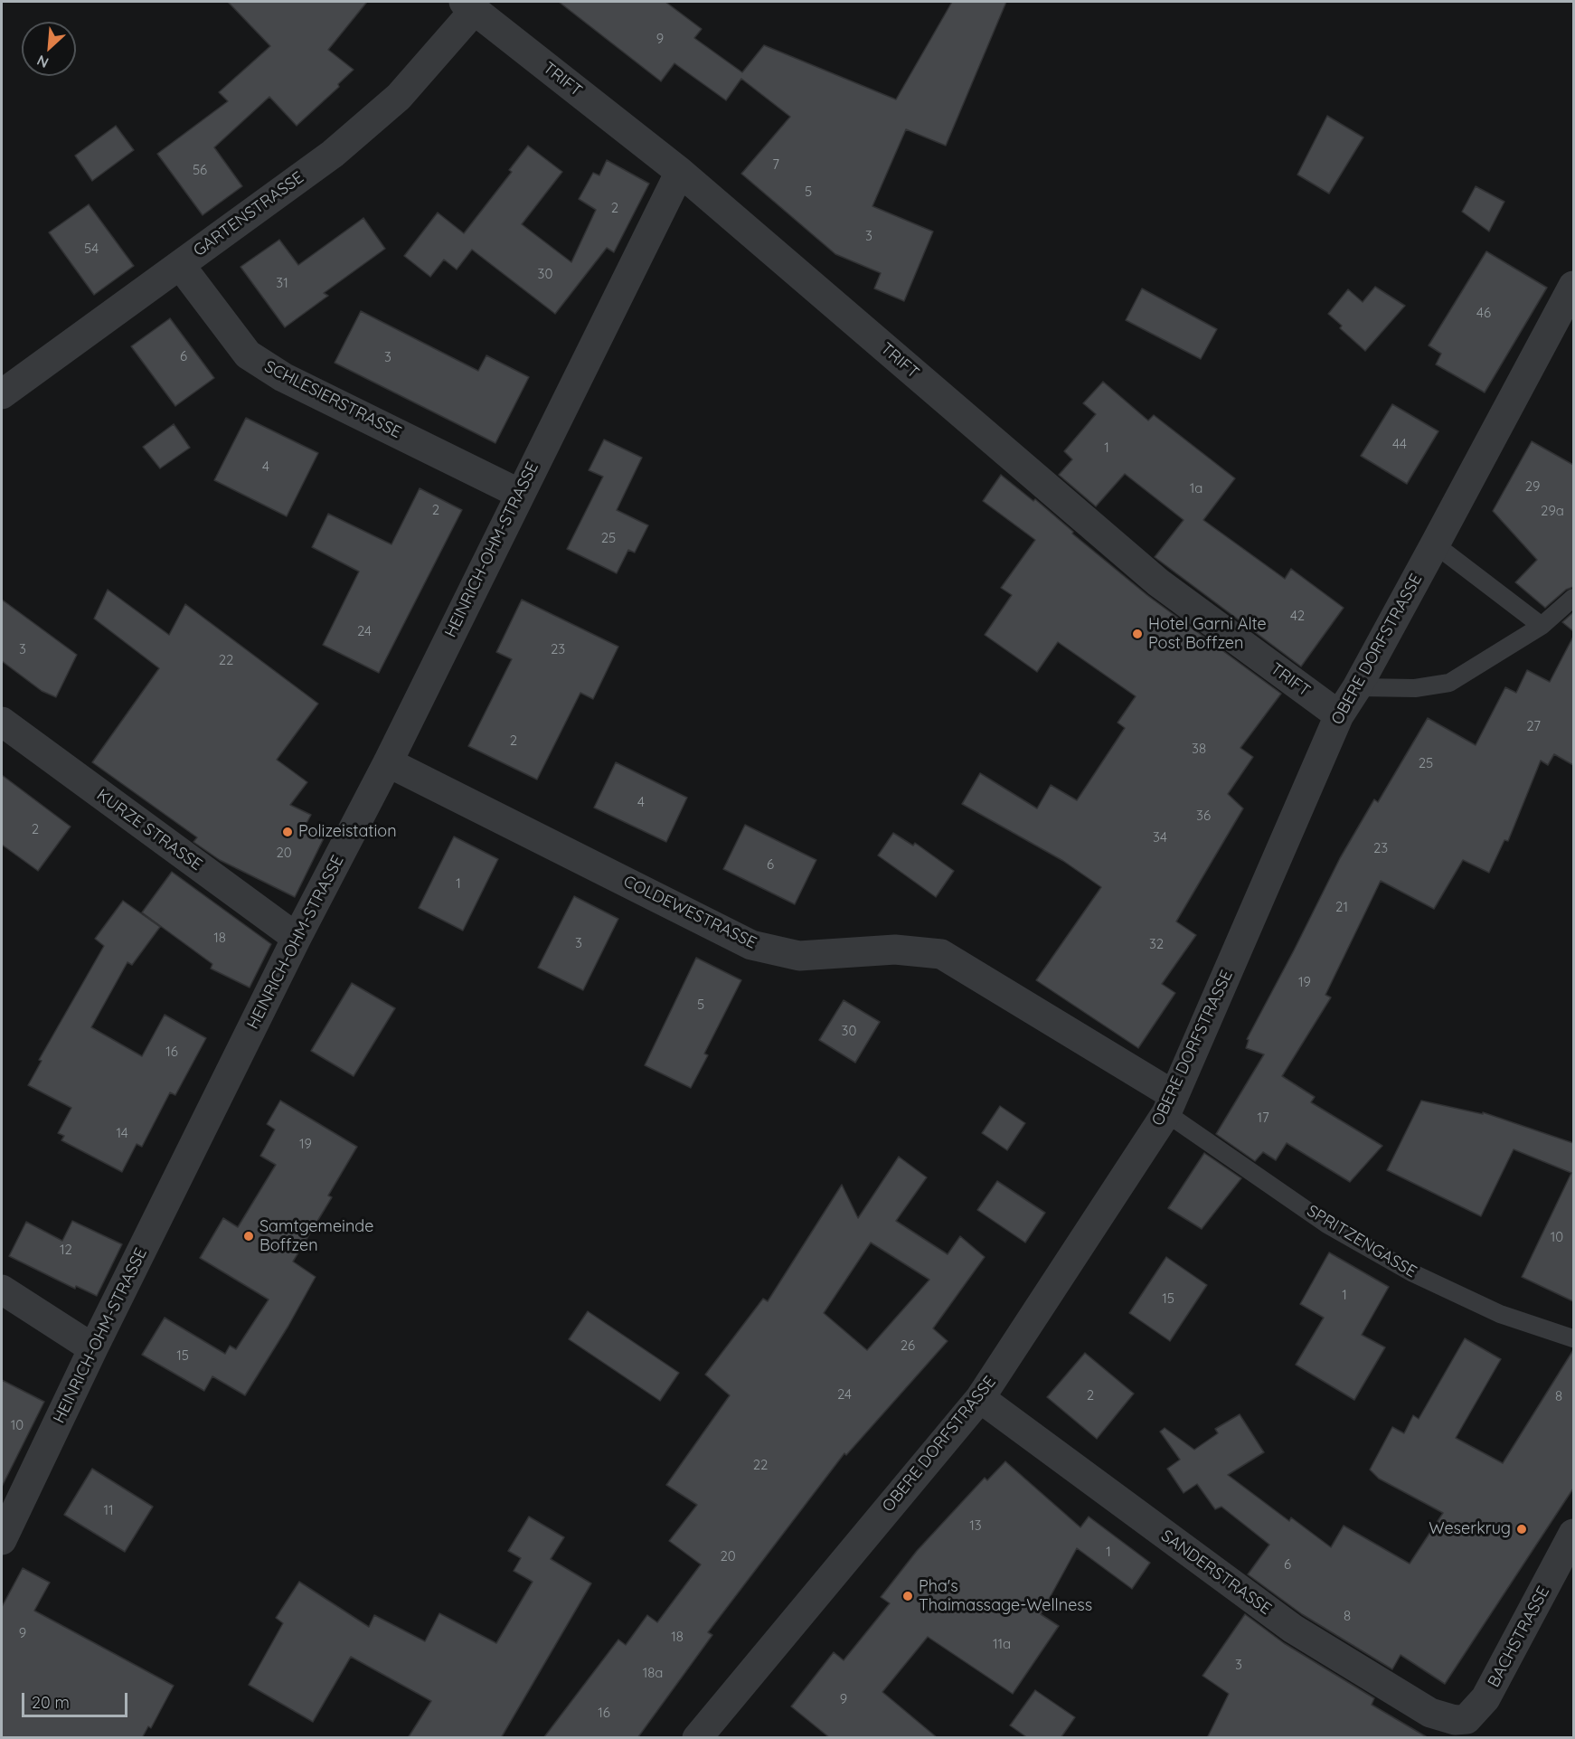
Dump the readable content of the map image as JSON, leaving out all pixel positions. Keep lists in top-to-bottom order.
{
  "streets": {
    "street": [
      "TRIFT",
      "GARTENSTRASSE",
      "SCHLESIERSTRASSE",
      "HEINRICH-OHM-STRASSE",
      "OBERE DORFSTRASSE",
      "KURZE STRASSE",
      "COLDEWESTRASSE",
      "SANDERSTRASSE",
      "BACHSTRASSE"
    ],
    "lane": ["SPRITZENGASSE"]
  },
  "crossings": [
    ["TRIFT", "GARTENSTRASSE"],
    ["TRIFT", "HEINRICH-OHM-STRASSE"],
    ["TRIFT", "OBERE DORFSTRASSE"],
    ["GARTENSTRASSE", "SCHLESIERSTRASSE"],
    ["SCHLESIERSTRASSE", "HEINRICH-OHM-STRASSE"],
    ["HEINRICH-OHM-STRASSE", "KURZE STRASSE"],
    ["HEINRICH-OHM-STRASSE", "COLDEWESTRASSE"],
    ["OBERE DORFSTRASSE", "COLDEWESTRASSE"],
    ["OBERE DORFSTRASSE", "SPRITZENGASSE"],
    ["OBERE DORFSTRASSE", "SANDERSTRASSE"],
    ["COLDEWESTRASSE", "SPRITZENGASSE"],
    ["SANDERSTRASSE", "BACHSTRASSE"]
  ],
  "places": [
    "Hotel Garni Alte Post Boffzen",
    "Polizeistation",
    "Samtgemeinde Boffzen",
    "Weserkrug",
    "Pha's Thaimassage-Wellness"
  ],
  "house_numbers": [
    "9",
    "7",
    "56",
    "5",
    "2",
    "3",
    "54",
    "30",
    "31",
    "46",
    "6",
    "3",
    "44",
    "1",
    "4",
    "29",
    "1a",
    "2",
    "29a",
    "25",
    "42",
    "24",
    "3",
    "23",
    "22",
    "27",
    "2",
    "38",
    "25",
    "4",
    "36",
    "2",
    "34",
    "23",
    "20",
    "6",
    "1",
    "21",
    "18",
    "3",
    "32",
    "19",
    "5",
    "30",
    "16",
    "17",
    "14",
    "19",
    "10",
    "12",
    "1",
    "15",
    "26",
    "15",
    "24",
    "2",
    "8",
    "10",
    "22",
    "11",
    "13",
    "1",
    "20",
    "6",
    "8",
    "9",
    "18",
    "11a",
    "3",
    "18a",
    "9",
    "16"
  ],
  "scale_bar": "20 m",
  "north": "bottom left"
}
